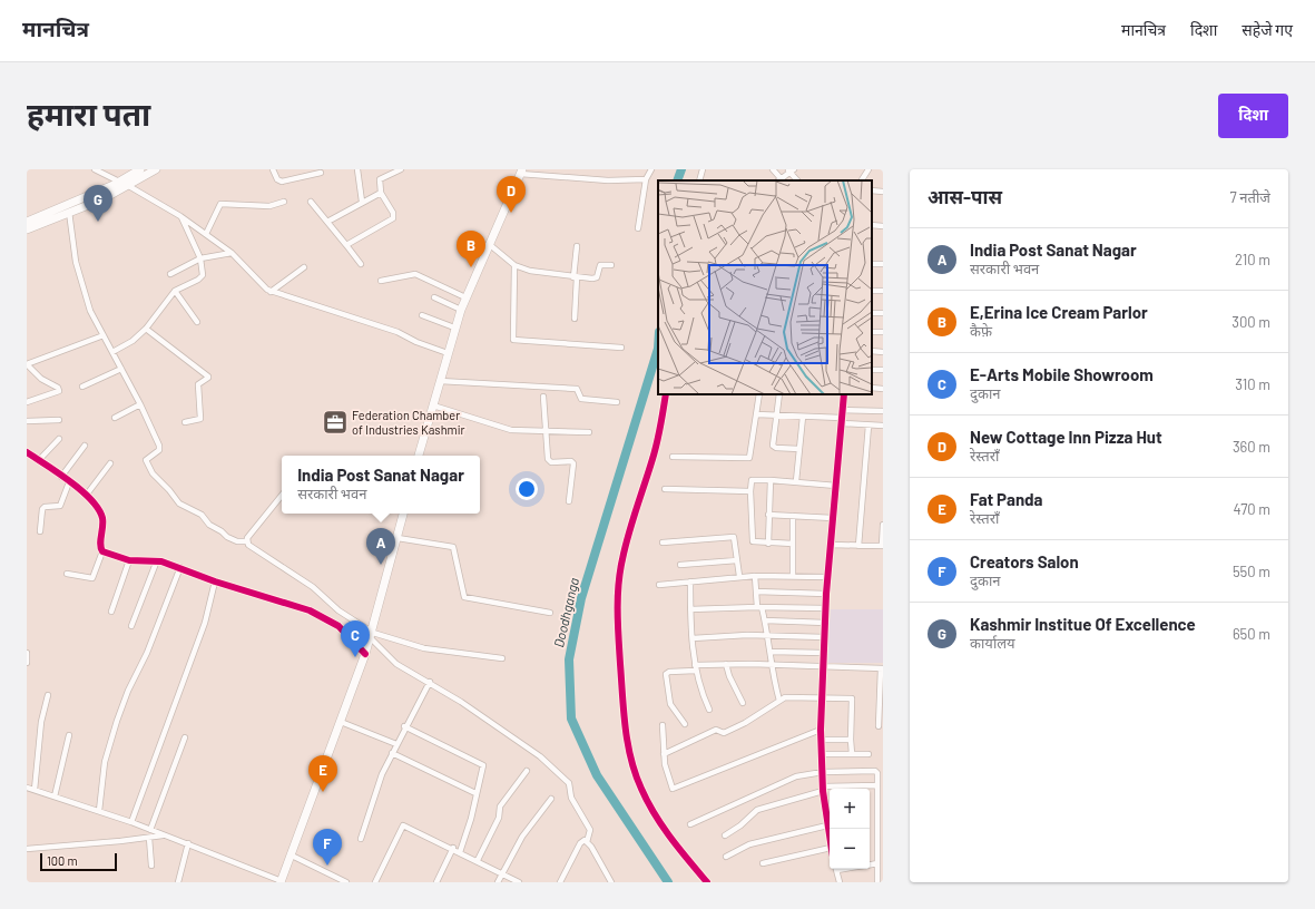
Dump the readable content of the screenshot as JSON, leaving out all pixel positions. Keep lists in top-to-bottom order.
{
  "water": ["Doodhganga"],
  "places": {
    "office": ["Federation Chamber of Industries Kashmir"]
  },
  "scale_bar": "100 m",
  "page": {
    "header": "मानचित्र",
    "nav": ["मानचित्र", "दिशा", "सहेजे गए"],
    "buttons": "दिशा",
    "title": "हमारा पता",
    "heading": ["आस-पास", "7 नतीजे"],
    "pins": [
      "D",
      "G",
      "B",
      "A",
      "C",
      "E",
      "F"
    ],
    "list": [
      {
        "mark": "A",
        "name": "India Post Sanat Nagar",
        "note": "सरकारी भवन",
        "value": "210 m"
      },
      {
        "mark": "B",
        "name": "E,Erina Ice Cream Parlor",
        "note": "कैफ़े",
        "value": "300 m"
      },
      {
        "mark": "C",
        "name": "E-Arts Mobile Showroom",
        "note": "दुकान",
        "value": "310 m"
      },
      {
        "mark": "D",
        "name": "New Cottage Inn Pizza Hut",
        "note": "रेस्तराँ",
        "value": "360 m"
      },
      {
        "mark": "E",
        "name": "Fat Panda",
        "note": "रेस्तराँ",
        "value": "470 m"
      },
      {
        "mark": "F",
        "name": "Creators Salon",
        "note": "दुकान",
        "value": "550 m"
      },
      {
        "mark": "G",
        "name": "Kashmir Institue Of Excellence",
        "note": "कार्यालय",
        "value": "650 m"
      }
    ],
    "popup": ["India Post Sanat Nagar", "सरकारी भवन"],
    "map_buttons": ["+", "−"],
    "scale": "100 m"
  }
}
